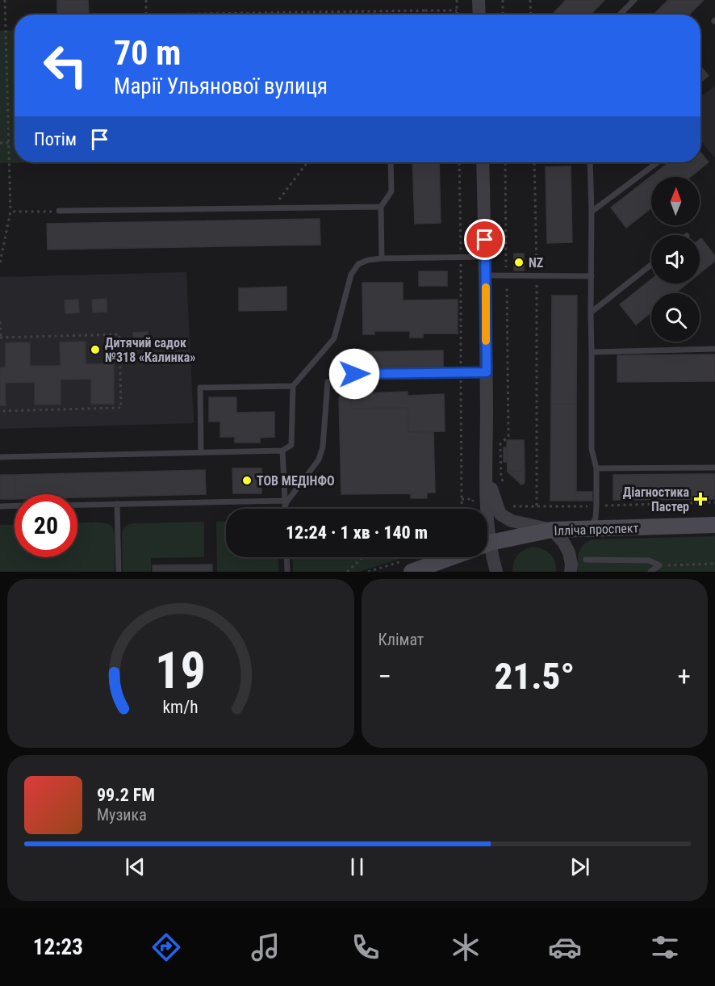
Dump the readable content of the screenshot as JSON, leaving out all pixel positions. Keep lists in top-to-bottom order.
{
  "streets": {
    "main road": ["Ілліча проспект"]
  },
  "places": {
    "other": ["NZ", "Дитячий садок №318 «Калинка»", "ТОВ МЕДІНФО"],
    "health": ["Діагностика Пастер"]
  },
  "north": "top",
  "page": {
    "turn": ["70 m", "Марії Ульянової вулиця"],
    "then": "Потім",
    "limit": "20",
    "trip": "12:24 · 1 хв · 140 m",
    "tile": "Клімат",
    "heat": ["−", "21.5°", "+"],
    "song": ["99.2 FM", "Музика"],
    "tabs": "12:23",
    "gauge": ["19", "km/h"]
  }
}
